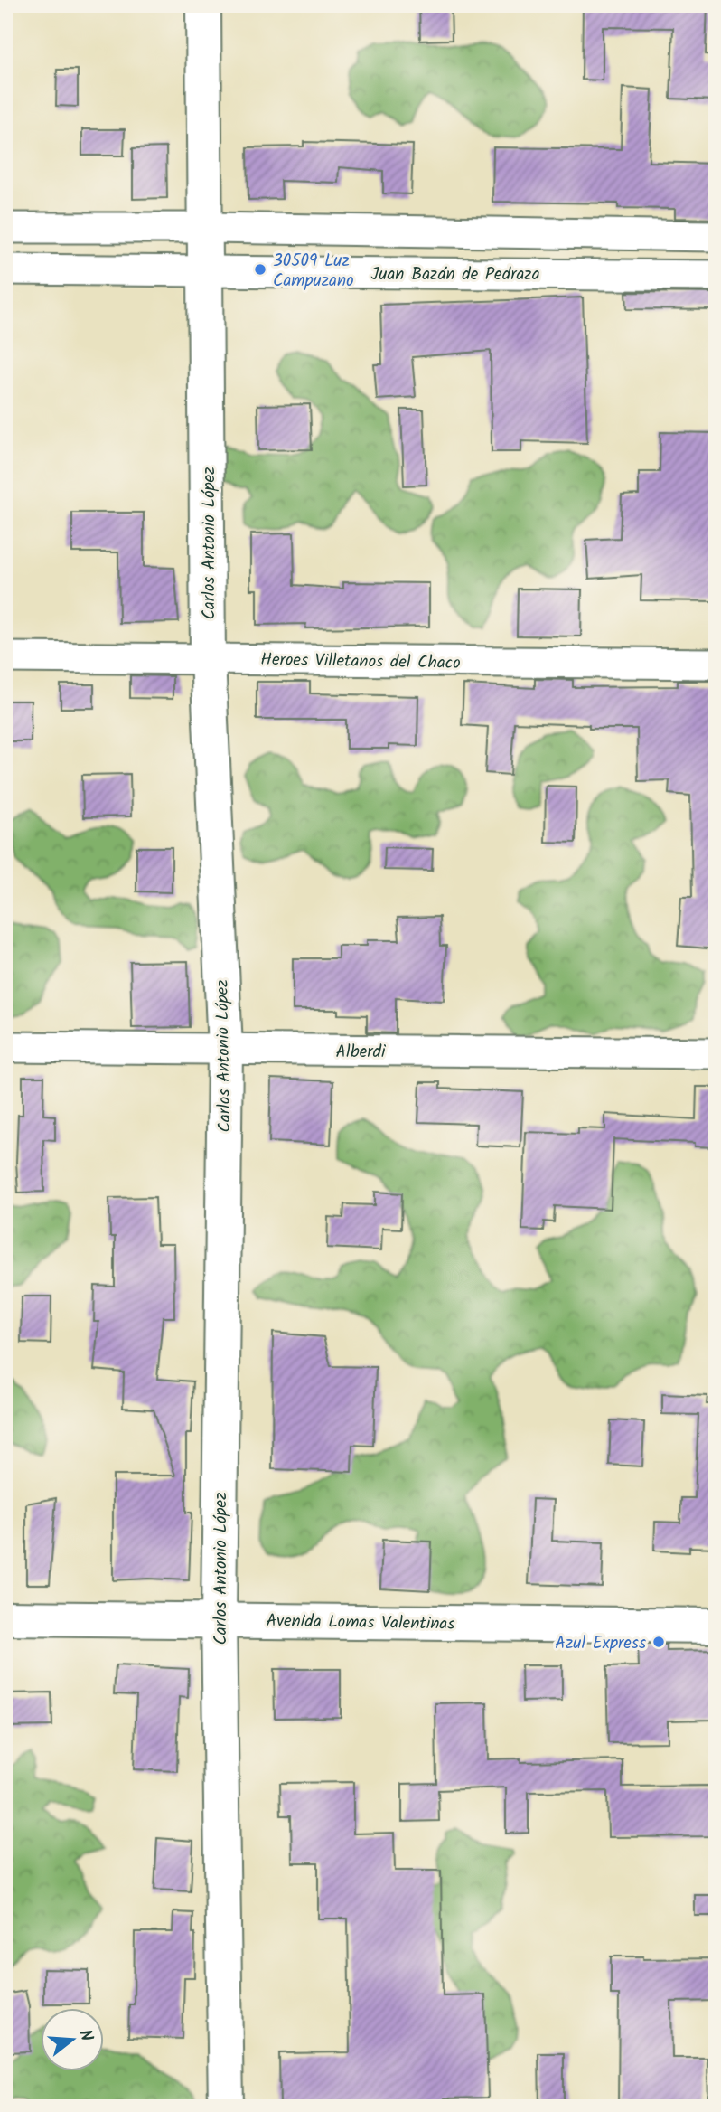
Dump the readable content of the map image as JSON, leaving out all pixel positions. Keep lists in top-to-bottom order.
{
  "streets": {
    "main road": ["Carlos Antonio López", "Avenida Lomas Valentinas"],
    "street": ["Juan Bazán de Pedraza", "Heroes Villetanos del Chaco", "Alberdi"]
  },
  "crossings": [
    ["Juan Bazán de Pedraza", "Carlos Antonio López"],
    ["Carlos Antonio López", "Heroes Villetanos del Chaco"],
    ["Carlos Antonio López", "Alberdi"],
    ["Carlos Antonio López", "Avenida Lomas Valentinas"]
  ],
  "places": ["30509 Luz Campuzano", "Azul Express"],
  "north": "right"
}
